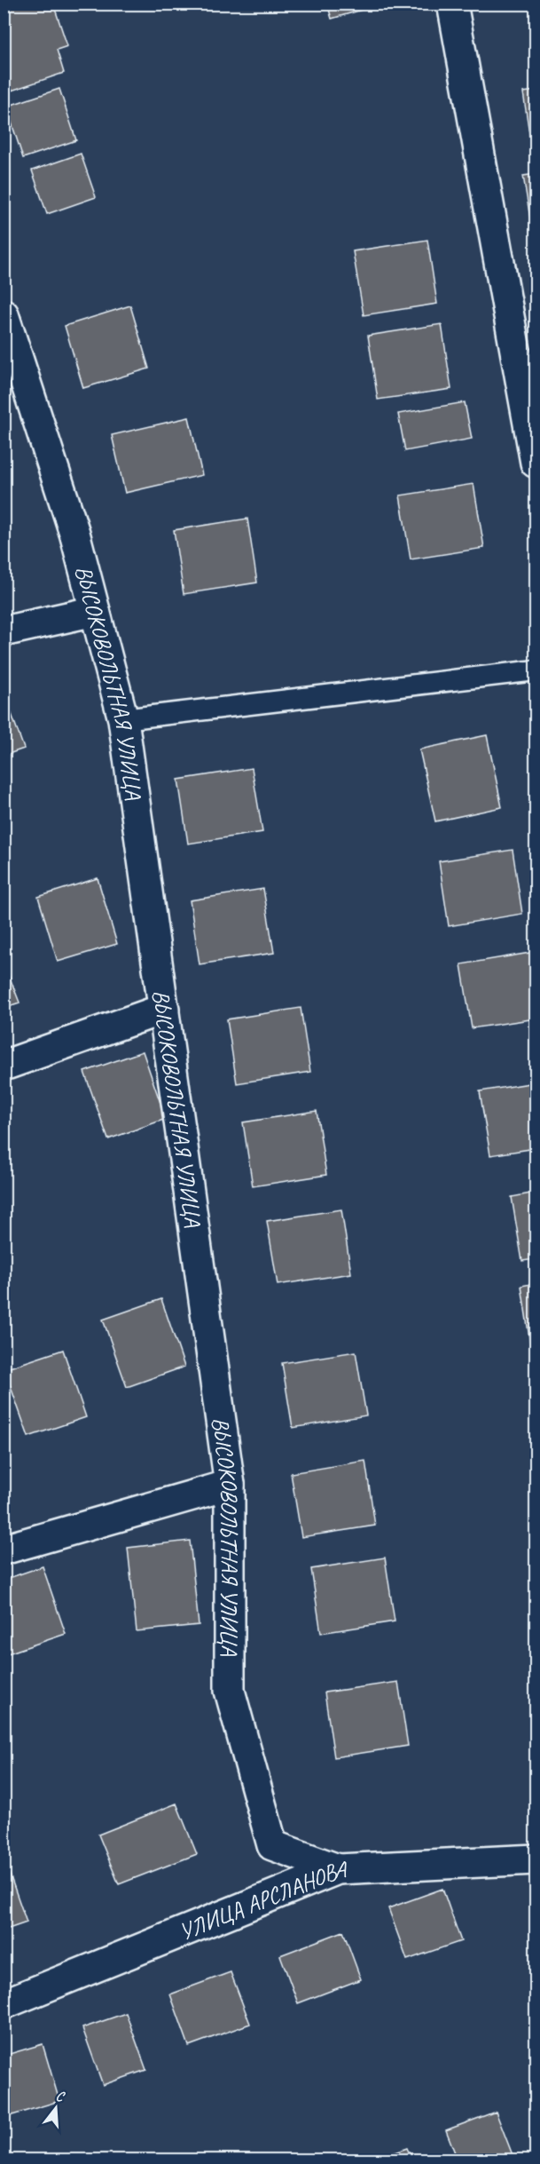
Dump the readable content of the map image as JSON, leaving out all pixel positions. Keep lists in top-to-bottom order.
{
  "streets": {
    "street": ["ВЫСОКОВОЛЬТНАЯ УЛИЦА", "УЛИЦА АРСЛАНОВА"]
  },
  "crossings": [
    ["ВЫСОКОВОЛЬТНАЯ УЛИЦА", "УЛИЦА АРСЛАНОВА"]
  ],
  "north": "top"
}
